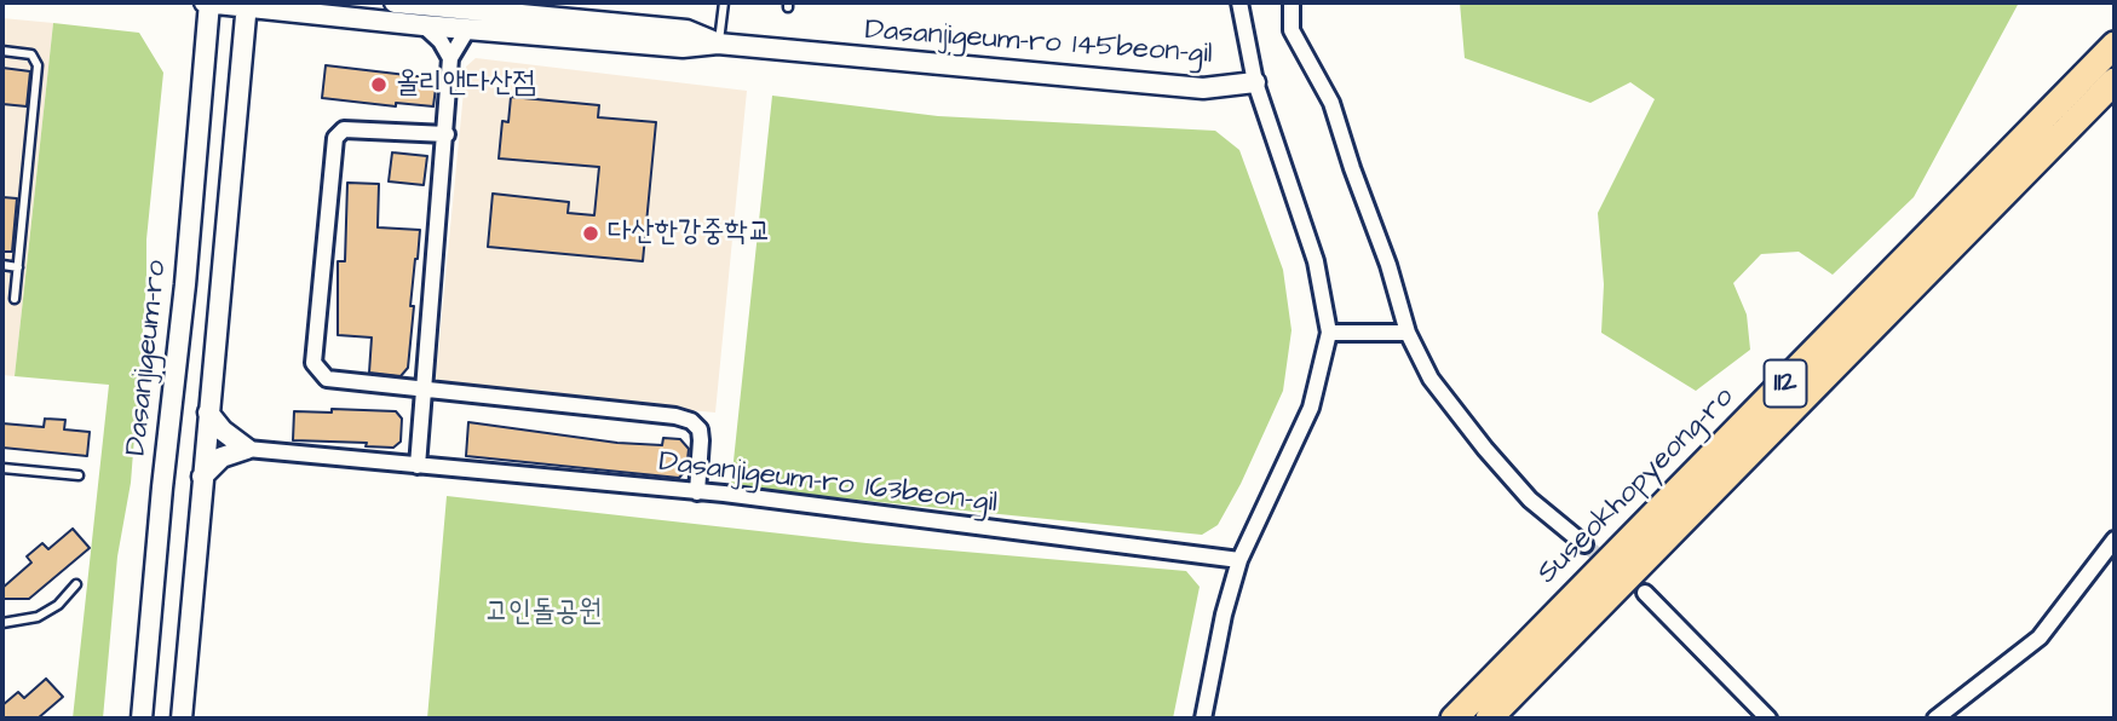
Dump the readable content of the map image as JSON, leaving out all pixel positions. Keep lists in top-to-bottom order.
{
  "streets": {
    "highway": ["112", "Suseokhopyeong-ro"],
    "street": ["Dasanjigeum-ro 145beon-gil", "Dasanjigeum-ro", "Dasanjigeum-ro 163beon-gil"]
  },
  "crossings": [
    ["Dasanjigeum-ro 145beon-gil", "Dasanjigeum-ro"]
  ],
  "parks": ["고인돌공원"],
  "places": ["올리앤다산점", "다산한강중학교"]
}
